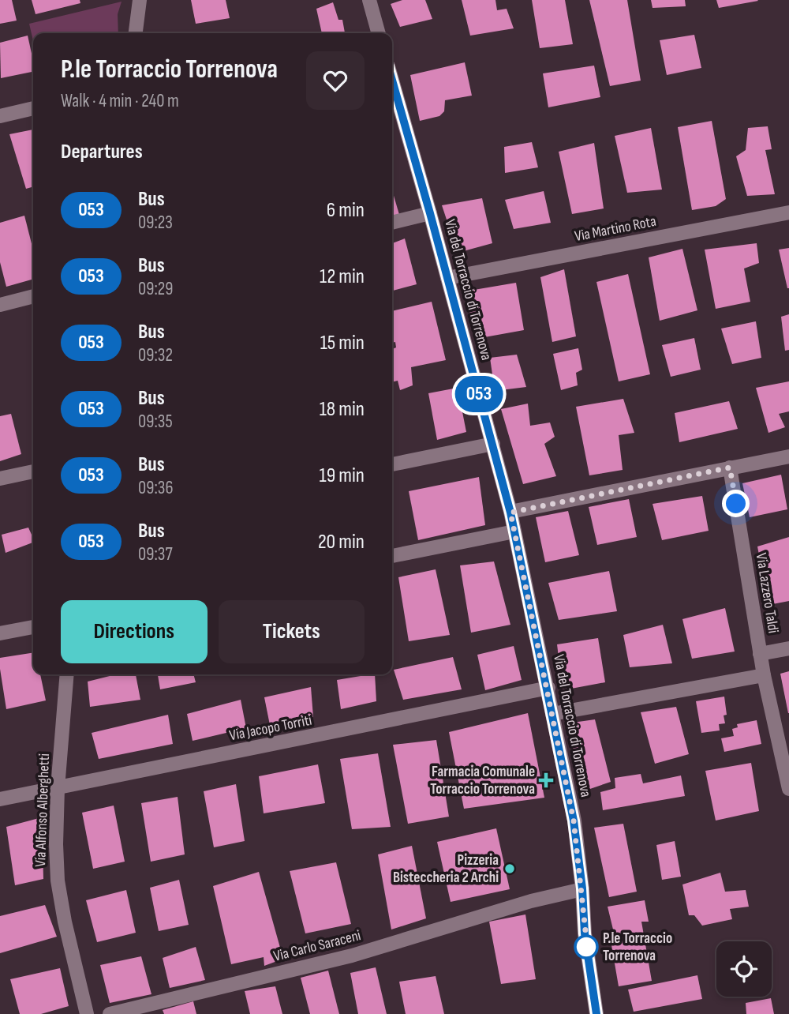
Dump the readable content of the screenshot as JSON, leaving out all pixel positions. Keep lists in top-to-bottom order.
{
  "streets": {
    "street": [
      "Via Martino Rota",
      "Via del Torraccio di Torrenova",
      "Via Lazzero Taldi",
      "Via Jacopo Torriti",
      "Via Alfonso Alberghetti",
      "Via Carlo Saraceni"
    ]
  },
  "crossings": [
    ["Via Martino Rota", "Via del Torraccio di Torrenova"],
    ["Via del Torraccio di Torrenova", "Via Jacopo Torriti"],
    ["Via del Torraccio di Torrenova", "Via Carlo Saraceni"],
    ["Via Jacopo Torriti", "Via Alfonso Alberghetti"]
  ],
  "places": {
    "health": ["Farmacia Comunale Torraccio Torrenova"],
    "other": ["Pizzeria Bisteccheria 2 Archi", "P.le Torraccio Torrenova"]
  },
  "lines": ["bus line 053"],
  "page": {
    "on_map": "053",
    "heading": [
      ["P.le Torraccio Torrenova", "Walk · 4 min · 240 m"],
      "Departures"
    ],
    "list": [
      {
        "mark": "053",
        "name": "Bus",
        "note": "09:23",
        "value": "6 min"
      },
      {
        "mark": "053",
        "name": "Bus",
        "note": "09:29",
        "value": "12 min"
      },
      {
        "mark": "053",
        "name": "Bus",
        "note": "09:32",
        "value": "15 min"
      },
      {
        "mark": "053",
        "name": "Bus",
        "note": "09:35",
        "value": "18 min"
      },
      {
        "mark": "053",
        "name": "Bus",
        "note": "09:36",
        "value": "19 min"
      },
      {
        "mark": "053",
        "name": "Bus",
        "note": "09:37",
        "value": "20 min"
      }
    ],
    "buttons": ["Directions", "Tickets"]
  }
}
